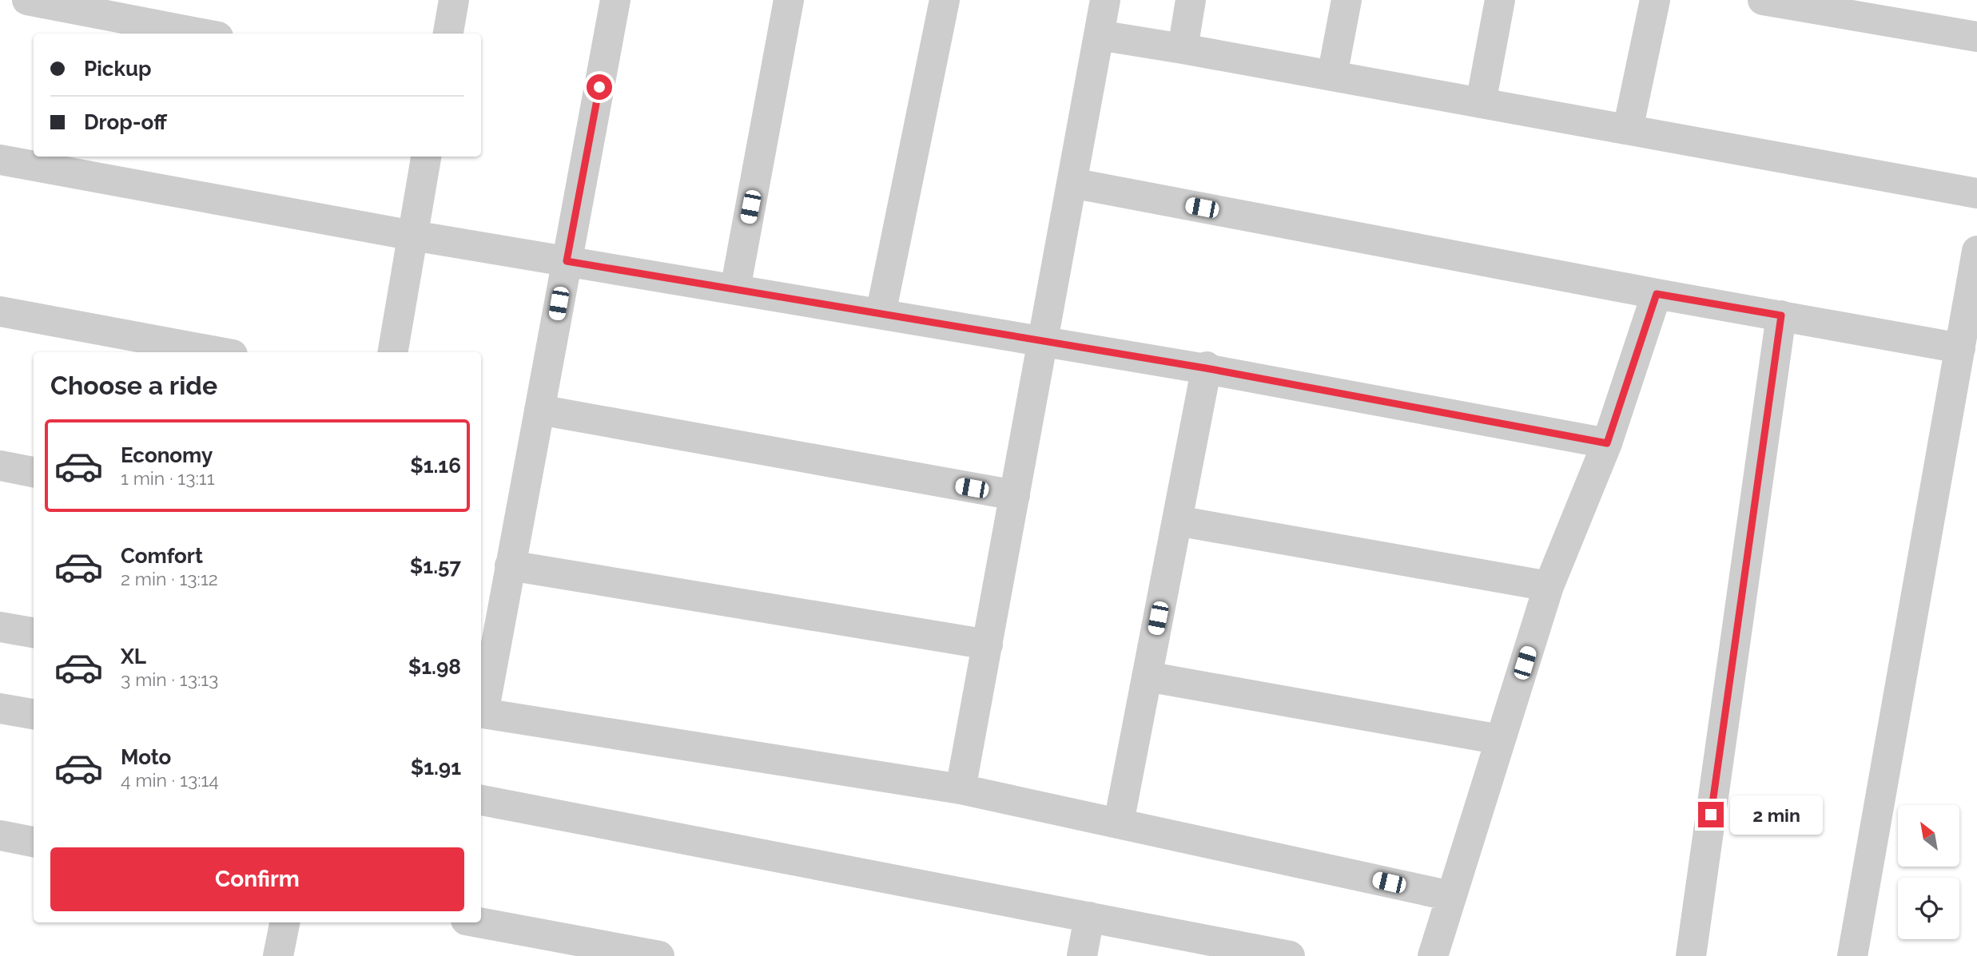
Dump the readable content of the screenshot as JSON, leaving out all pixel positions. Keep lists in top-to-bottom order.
{
  "north": "top left",
  "page": {
    "banner": ["Pickup", "Drop-off"],
    "heading": "Choose a ride",
    "list": [
      {
        "name": "Economy",
        "note": "1 min · 13:11",
        "value": "$1.16"
      },
      {
        "name": "Comfort",
        "note": "2 min · 13:12",
        "value": "$1.57"
      },
      {
        "name": "XL",
        "note": "3 min · 13:13",
        "value": "$1.98"
      },
      {
        "name": "Moto",
        "note": "4 min · 13:14",
        "value": "$1.91"
      }
    ],
    "bubble": "2 min",
    "buttons": "Confirm"
  }
}
